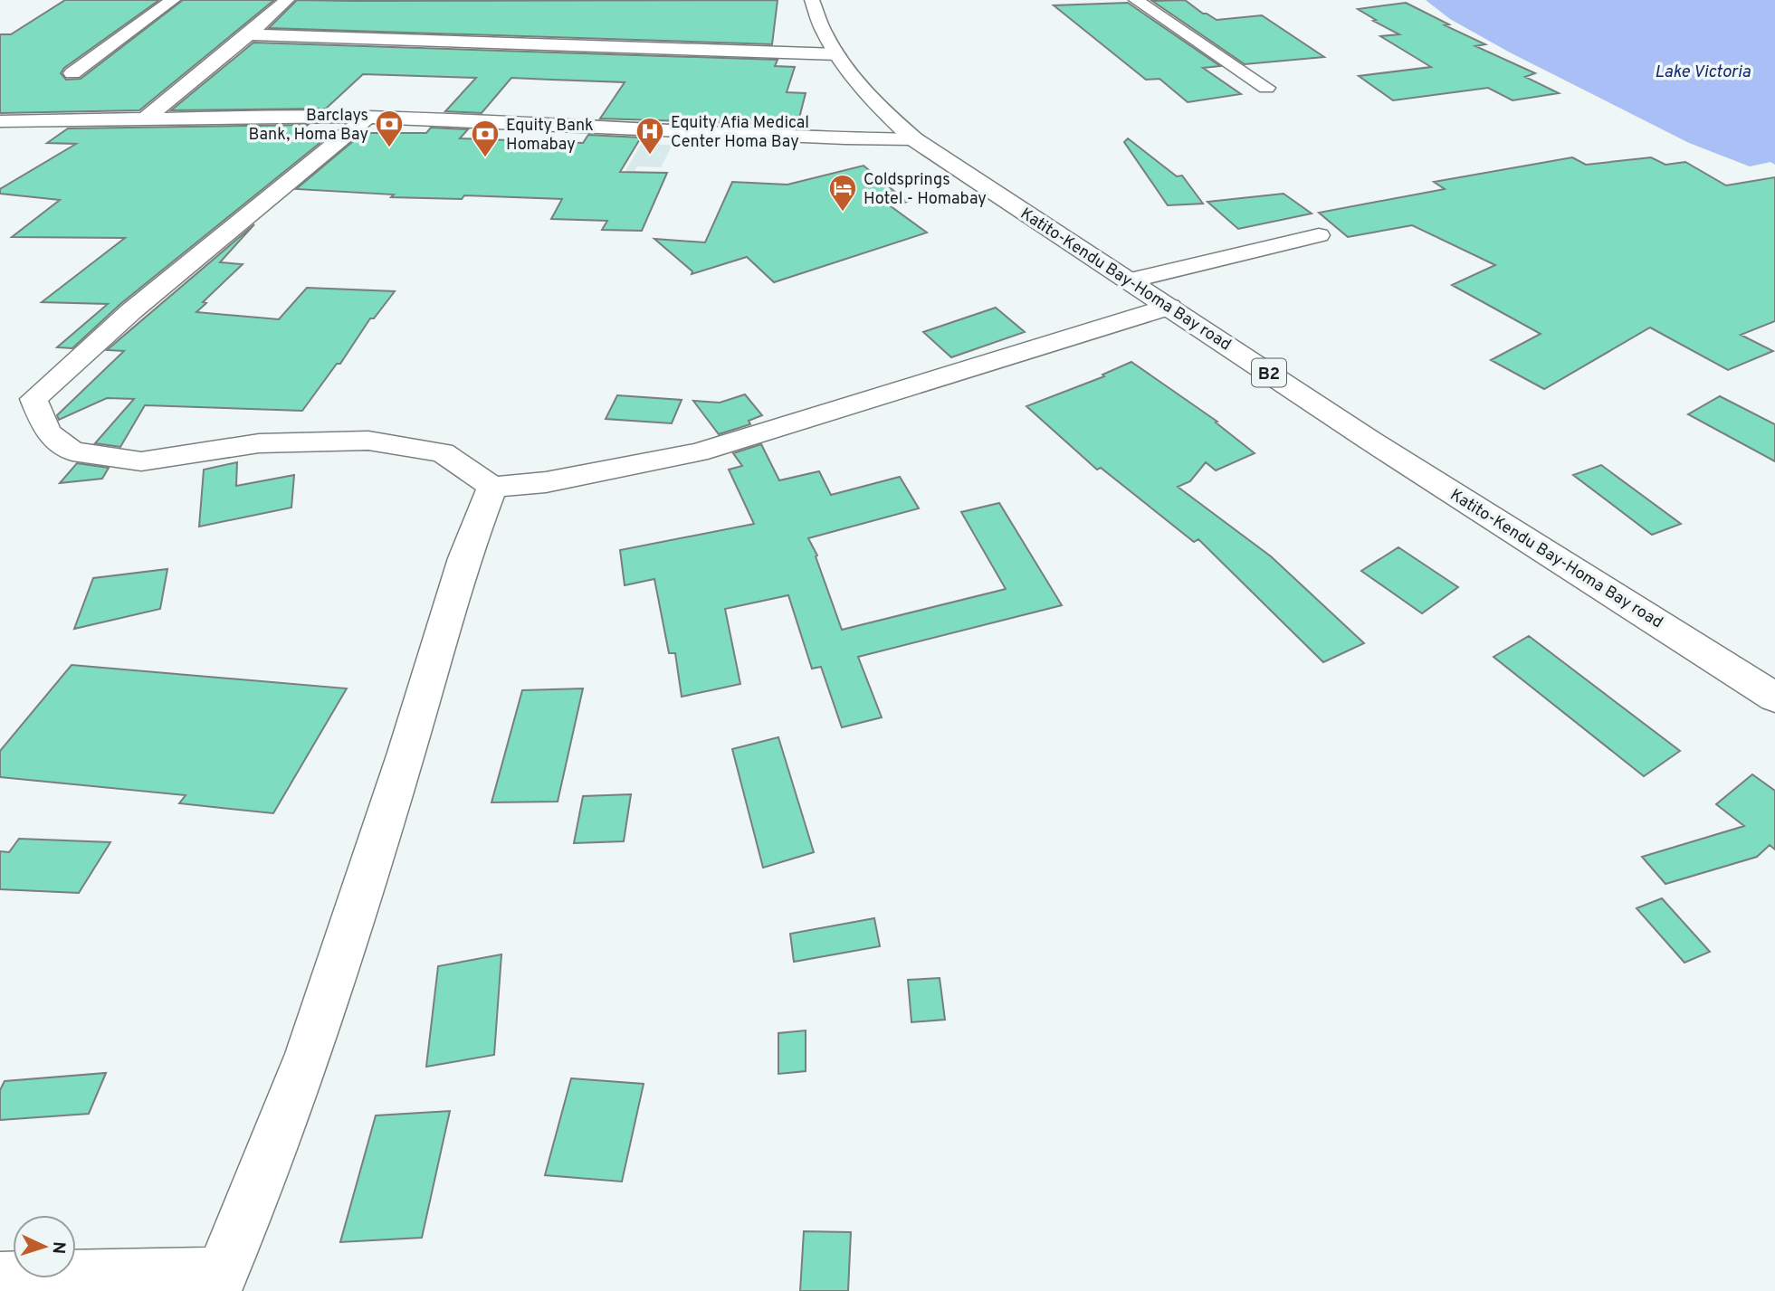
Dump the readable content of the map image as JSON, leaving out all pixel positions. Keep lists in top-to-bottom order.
{
  "streets": {
    "main road": ["Katito-Kendu Bay-Homa Bay road", "B2"]
  },
  "water": ["Lake Victoria"],
  "places": {
    "bank": ["Barclays Bank, Homa Bay", "Equity Bank Homabay"],
    "hospital": ["Equity Afia Medical Center Homa Bay"],
    "hotel": ["Coldsprings Hotel - Homabay"]
  },
  "north": "right"
}
